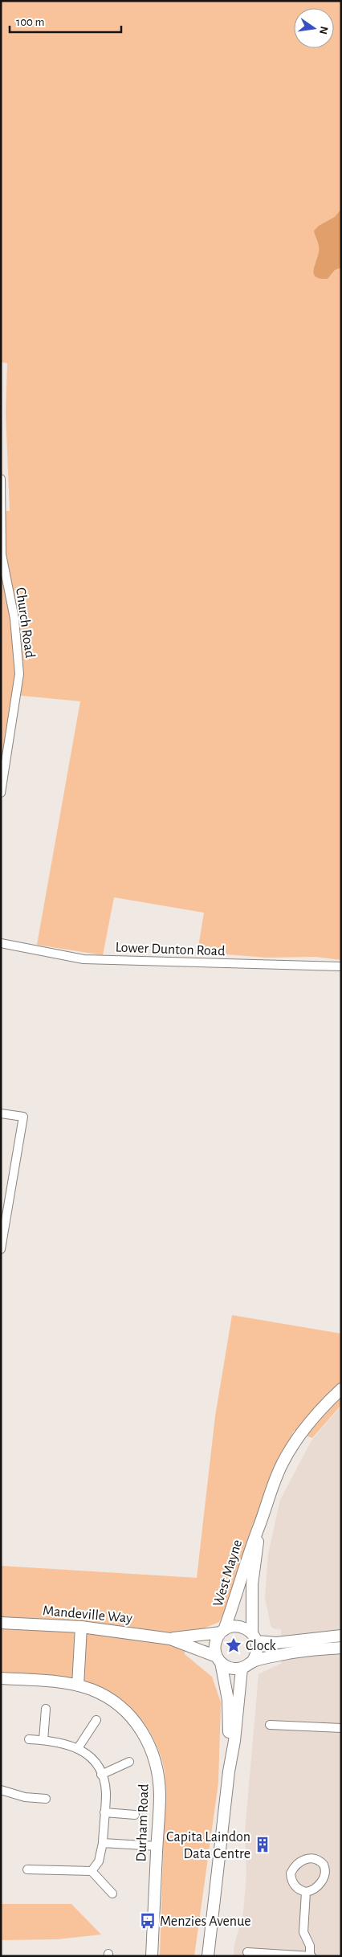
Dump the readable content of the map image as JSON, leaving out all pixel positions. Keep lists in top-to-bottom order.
{
  "streets": {
    "main road": ["West Mayne", "Mandeville Way", "Durham Road"],
    "street": ["Church Road", "Lower Dunton Road"]
  },
  "crossings": [
    ["West Mayne", "Mandeville Way"]
  ],
  "places": {
    "place": ["Clock"],
    "building": ["Capita Laindon Data Centre"],
    "bus stop": ["Menzies Avenue"]
  },
  "scale_bar": "100 m",
  "north": "right"
}
